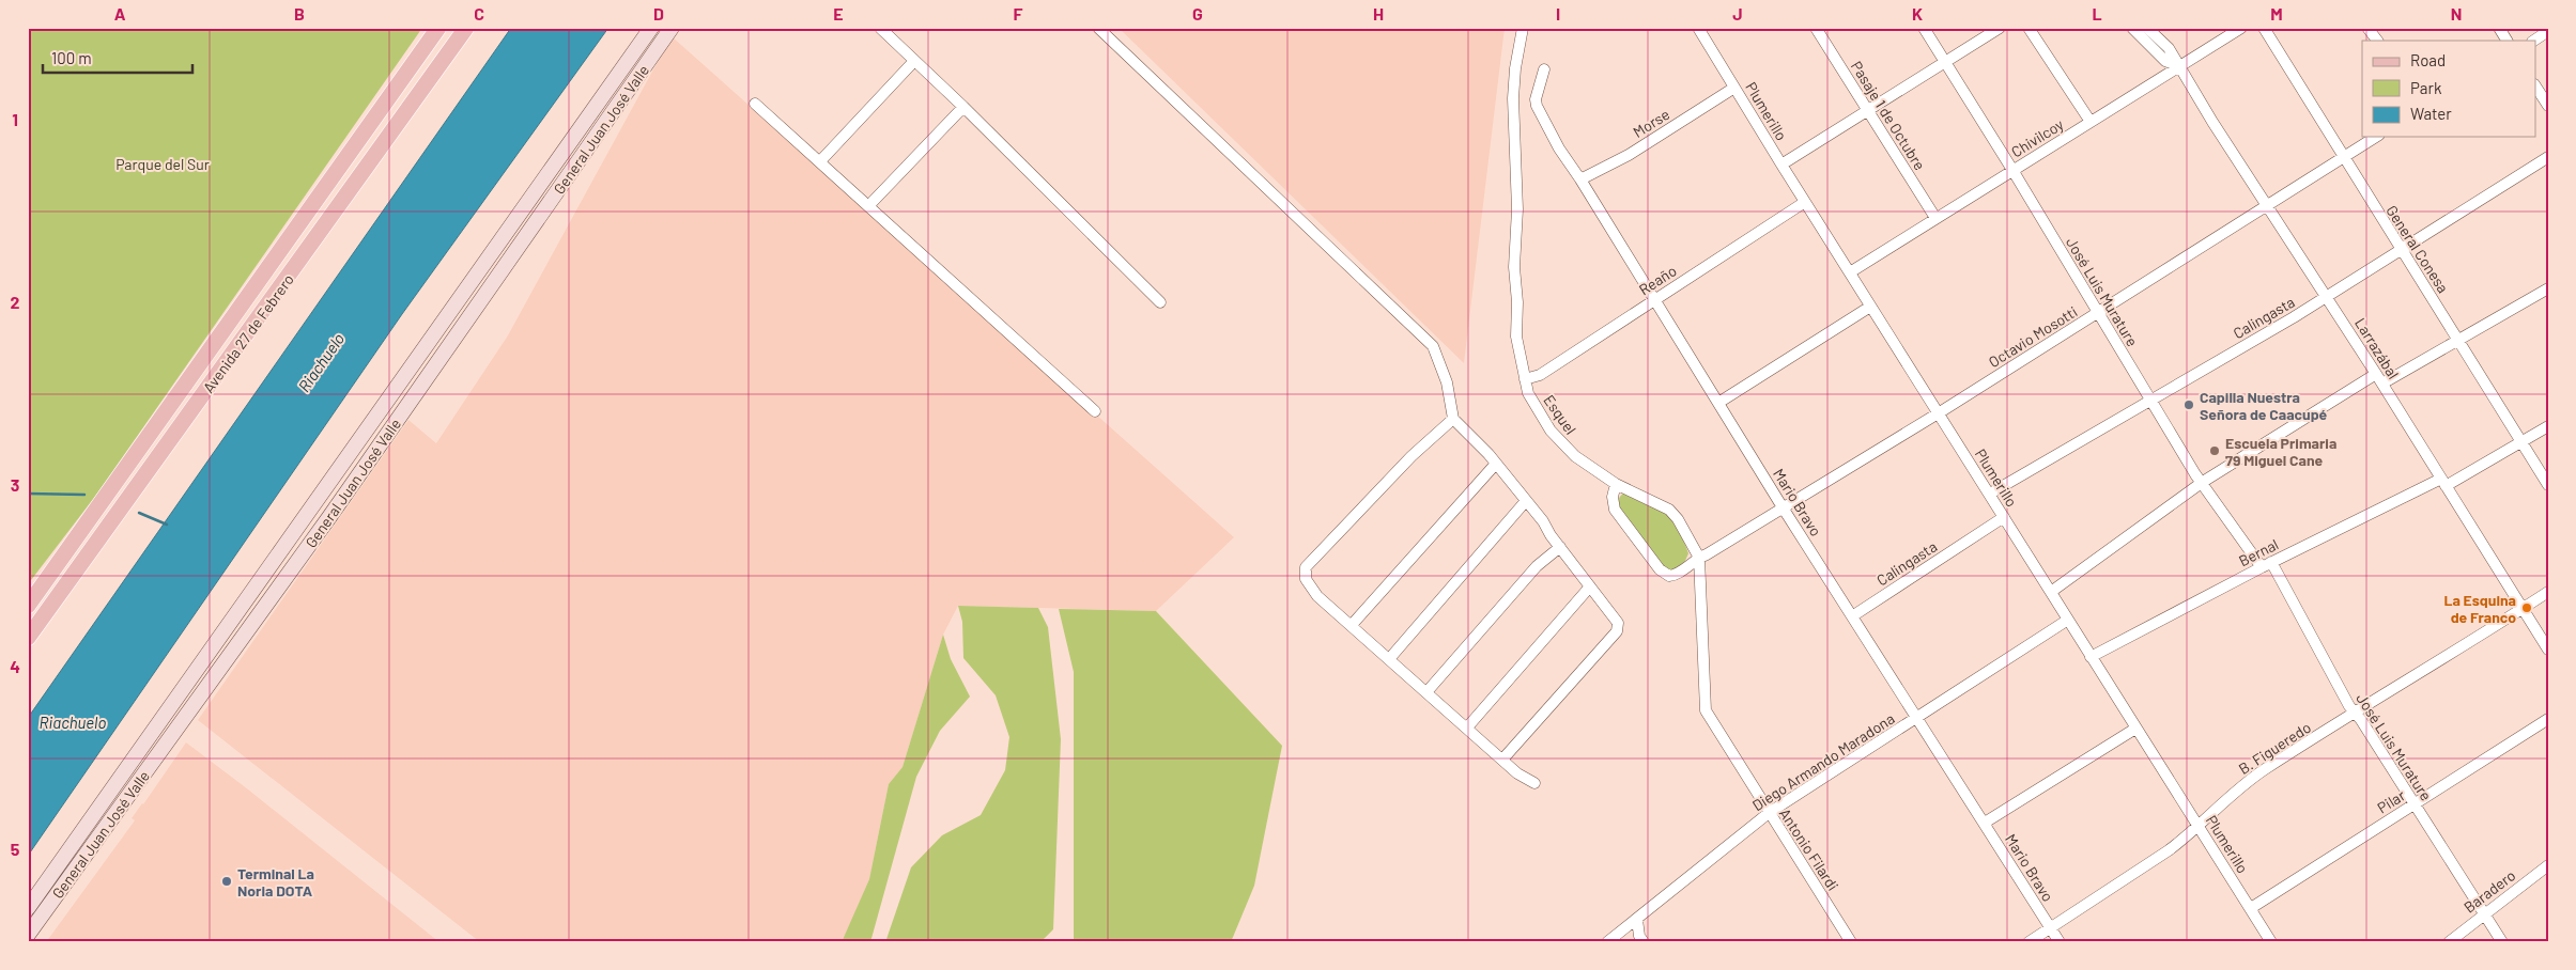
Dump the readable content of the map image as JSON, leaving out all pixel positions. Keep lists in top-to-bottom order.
{
  "streets": {
    "main road": ["General Juan José Valle", "Avenida 27 de Febrero"],
    "street": [
      "Plumerillo",
      "Pasaje 1 de Octubre",
      "Morse",
      "Chivilcoy",
      "General Conesa",
      "Reaño",
      "José Luis Murature",
      "Calingasta",
      "Octavio Mosotti",
      "Larrazábal",
      "Esquel",
      "Mario Bravo",
      "Bernal",
      "B. Figueredo",
      "Diego Armando Maradona",
      "Pilar",
      "Antonio Filardi",
      "Baradero"
    ]
  },
  "crossings": [
    ["Plumerillo", "Morse"],
    ["Plumerillo", "Chivilcoy"],
    ["Plumerillo", "Reaño"],
    ["Plumerillo", "Calingasta"],
    ["Plumerillo", "Octavio Mosotti"],
    ["Plumerillo", "Bernal"],
    ["Plumerillo", "B. Figueredo"],
    ["Plumerillo", "Diego Armando Maradona"],
    ["Plumerillo", "Pilar"],
    ["Pasaje 1 de Octubre", "Chivilcoy"],
    ["Morse", "Mario Bravo"],
    ["Chivilcoy", "José Luis Murature"],
    ["Chivilcoy", "Larrazábal"],
    ["General Conesa", "Calingasta"],
    ["General Conesa", "Octavio Mosotti"],
    ["General Conesa", "Bernal"],
    ["Reaño", "Esquel"],
    ["Reaño", "Mario Bravo"],
    ["José Luis Murature", "Calingasta"],
    ["José Luis Murature", "Octavio Mosotti"],
    ["José Luis Murature", "Bernal"],
    ["José Luis Murature", "B. Figueredo"],
    ["José Luis Murature", "Pilar"],
    ["José Luis Murature", "Baradero"],
    ["Calingasta", "Larrazábal"],
    ["Calingasta", "Mario Bravo"],
    ["Octavio Mosotti", "Larrazábal"],
    ["Octavio Mosotti", "Esquel"],
    ["Octavio Mosotti", "Mario Bravo"],
    ["Larrazábal", "Bernal"],
    ["Larrazábal", "B. Figueredo"],
    ["Esquel", "Antonio Filardi"],
    ["Mario Bravo", "B. Figueredo"],
    ["Mario Bravo", "Diego Armando Maradona"],
    ["Diego Armando Maradona", "Antonio Filardi"]
  ],
  "water": ["Riachuelo"],
  "parks": ["Parque del Sur"],
  "places": [
    "Capilla Nuestra Señora de Caacupé",
    "Escuela Primaria 79 Miguel Cane",
    "La Esquina de Franco",
    "Terminal La Noria DOTA"
  ],
  "legend": ["Road", "Park", "Water"],
  "scale_bar": "100 m",
  "grid": {
    "columns": [
      "A",
      "B",
      "C",
      "D",
      "E",
      "F",
      "G",
      "H",
      "I",
      "J",
      "K",
      "L",
      "M",
      "N"
    ],
    "rows": [
      "1",
      "2",
      "3",
      "4",
      "5"
    ]
  }
}
